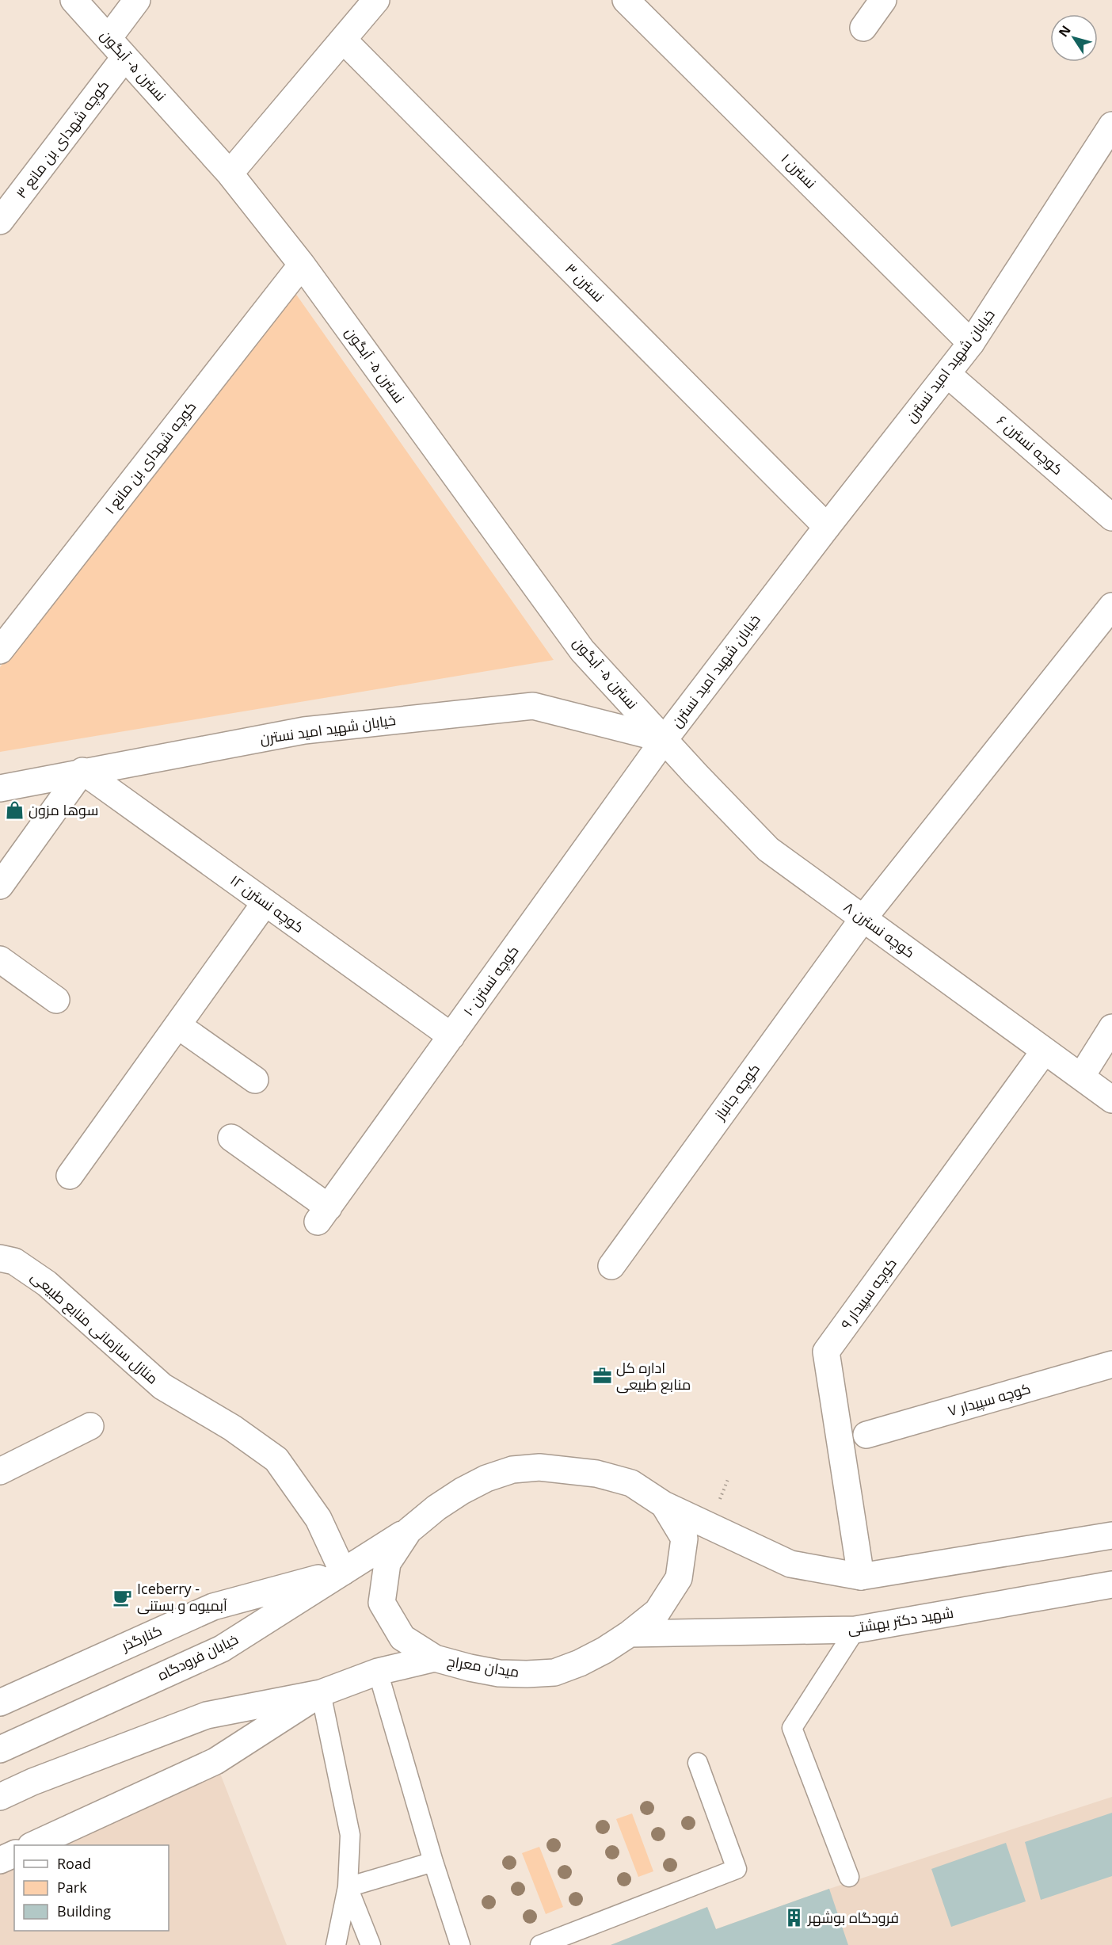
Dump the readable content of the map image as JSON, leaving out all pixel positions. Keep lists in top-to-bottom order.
{
  "streets": {
    "street": [
      "نسترن ۵- آبگون",
      "کوچه شهدای بن مانع ۳",
      "نسترن ۱",
      "نسترن ۳",
      "خیابان شهید امید نسترن",
      "کوچه نسترن ۶",
      "کوچه شهدای بن مانع ۱",
      "کوچه نسترن ۱۲",
      "کوچه نسترن ۸",
      "کوچه نسترن ۱۰",
      "کوچه جانباز",
      "کوچه سپیدار ۹",
      "منازل سازمانی منابع طبیعی",
      "کوچه سپیدار ۷",
      "شهید دکتر بهشتی",
      "کنارگذر",
      "خیابان فرودگاه",
      "میدان معراج"
    ]
  },
  "crossings": [
    ["نسترن ۵- آبگون", "کوچه شهدای بن مانع ۳"],
    ["نسترن ۵- آبگون", "خیابان شهید امید نسترن"],
    ["نسترن ۵- آبگون", "کوچه شهدای بن مانع ۱"],
    ["نسترن ۵- آبگون", "کوچه نسترن ۸"],
    ["نسترن ۵- آبگون", "کوچه نسترن ۱۰"],
    ["نسترن ۱", "خیابان شهید امید نسترن"],
    ["نسترن ۳", "خیابان شهید امید نسترن"],
    ["خیابان شهید امید نسترن", "کوچه نسترن ۶"],
    ["خیابان شهید امید نسترن", "کوچه نسترن ۱۲"],
    ["خیابان شهید امید نسترن", "کوچه نسترن ۸"],
    ["خیابان شهید امید نسترن", "کوچه نسترن ۱۰"],
    ["کوچه نسترن ۱۲", "کوچه نسترن ۱۰"],
    ["کوچه نسترن ۸", "کوچه نسترن ۱۰"],
    ["کوچه نسترن ۸", "کوچه جانباز"],
    ["کوچه نسترن ۸", "کوچه سپیدار ۹"],
    ["منازل سازمانی منابع طبیعی", "کنارگذر"],
    ["منازل سازمانی منابع طبیعی", "خیابان فرودگاه"],
    ["شهید دکتر بهشتی", "میدان معراج"],
    ["کنارگذر", "خیابان فرودگاه"],
    ["خیابان فرودگاه", "میدان معراج"]
  ],
  "places": {
    "shop": ["سوها مزون"],
    "office": ["اداره کل منابع طبیعی"],
    "cafe": ["Iceberry - آبمیوه و بستنی"],
    "building": ["فرودگاه بوشهر"]
  },
  "legend": ["Road", "Park", "Building"],
  "north": "top left"
}
